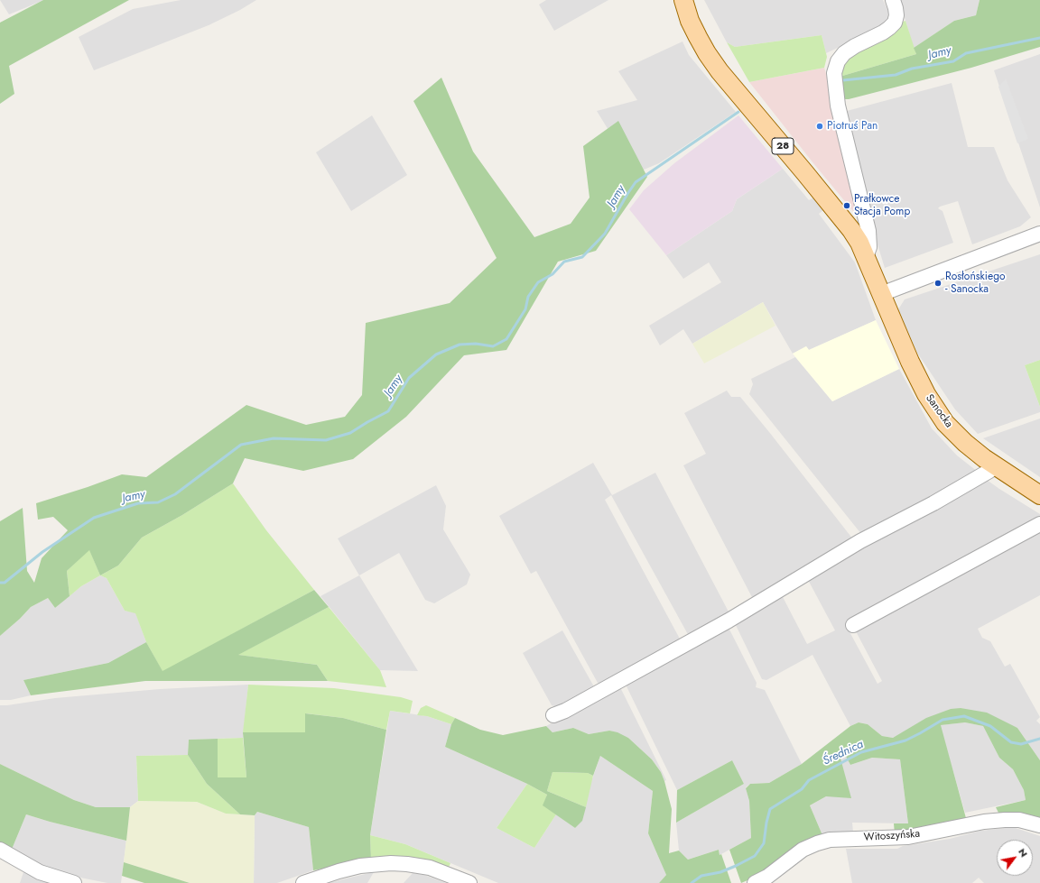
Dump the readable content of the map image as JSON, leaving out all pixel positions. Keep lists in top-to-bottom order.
{
  "streets": {
    "main road": ["28", "Sanocka"],
    "street": ["Witoszyńska"]
  },
  "crossings": [
    ["28", "Sanocka"]
  ],
  "water": ["Jamy", "Średnica"],
  "places": ["Piotruś Pan", "Prałkowce Stacja Pomp", "Rosłońskiego - Sanocka"],
  "north": "top right"
}
